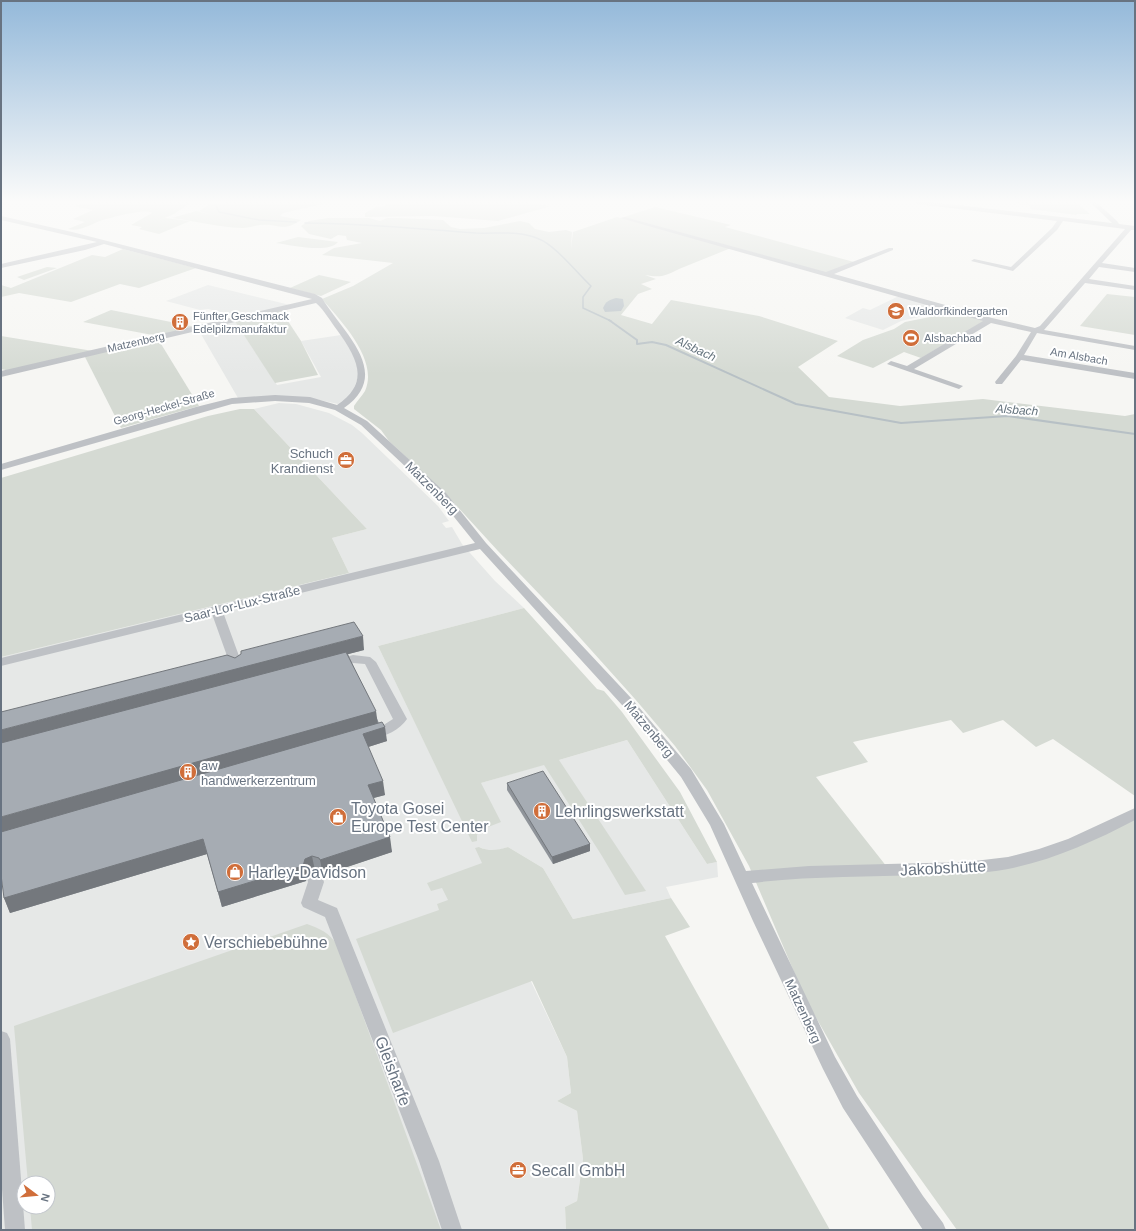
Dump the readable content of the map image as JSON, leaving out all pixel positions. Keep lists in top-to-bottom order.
{
  "streets": {
    "street": [
      "Matzenberg",
      "Am Alsbach",
      "Georg-Heckel-Straße",
      "Saar-Lor-Lux-Straße",
      "Jakobshütte",
      "Gleisharfe"
    ]
  },
  "crossings": [
    ["Matzenberg", "Georg-Heckel-Straße"],
    ["Matzenberg", "Saar-Lor-Lux-Straße"],
    ["Matzenberg", "Jakobshütte"]
  ],
  "water": ["Alsbach"],
  "places": {
    "school or university": ["Waldorfkindergarten"],
    "building": ["Fünfter Geschmack Edelpilzmanufaktur", "aw handwerkerzentrum", "Lehrlingswerkstatt"],
    "sports": ["Alsbachbad"],
    "office": ["Schuch Krandienst", "Secall GmbH"],
    "shop": ["Toyota Gosei Europe Test Center", "Harley-Davidson"],
    "place": ["Verschiebebühne"]
  },
  "north": "right"
}
